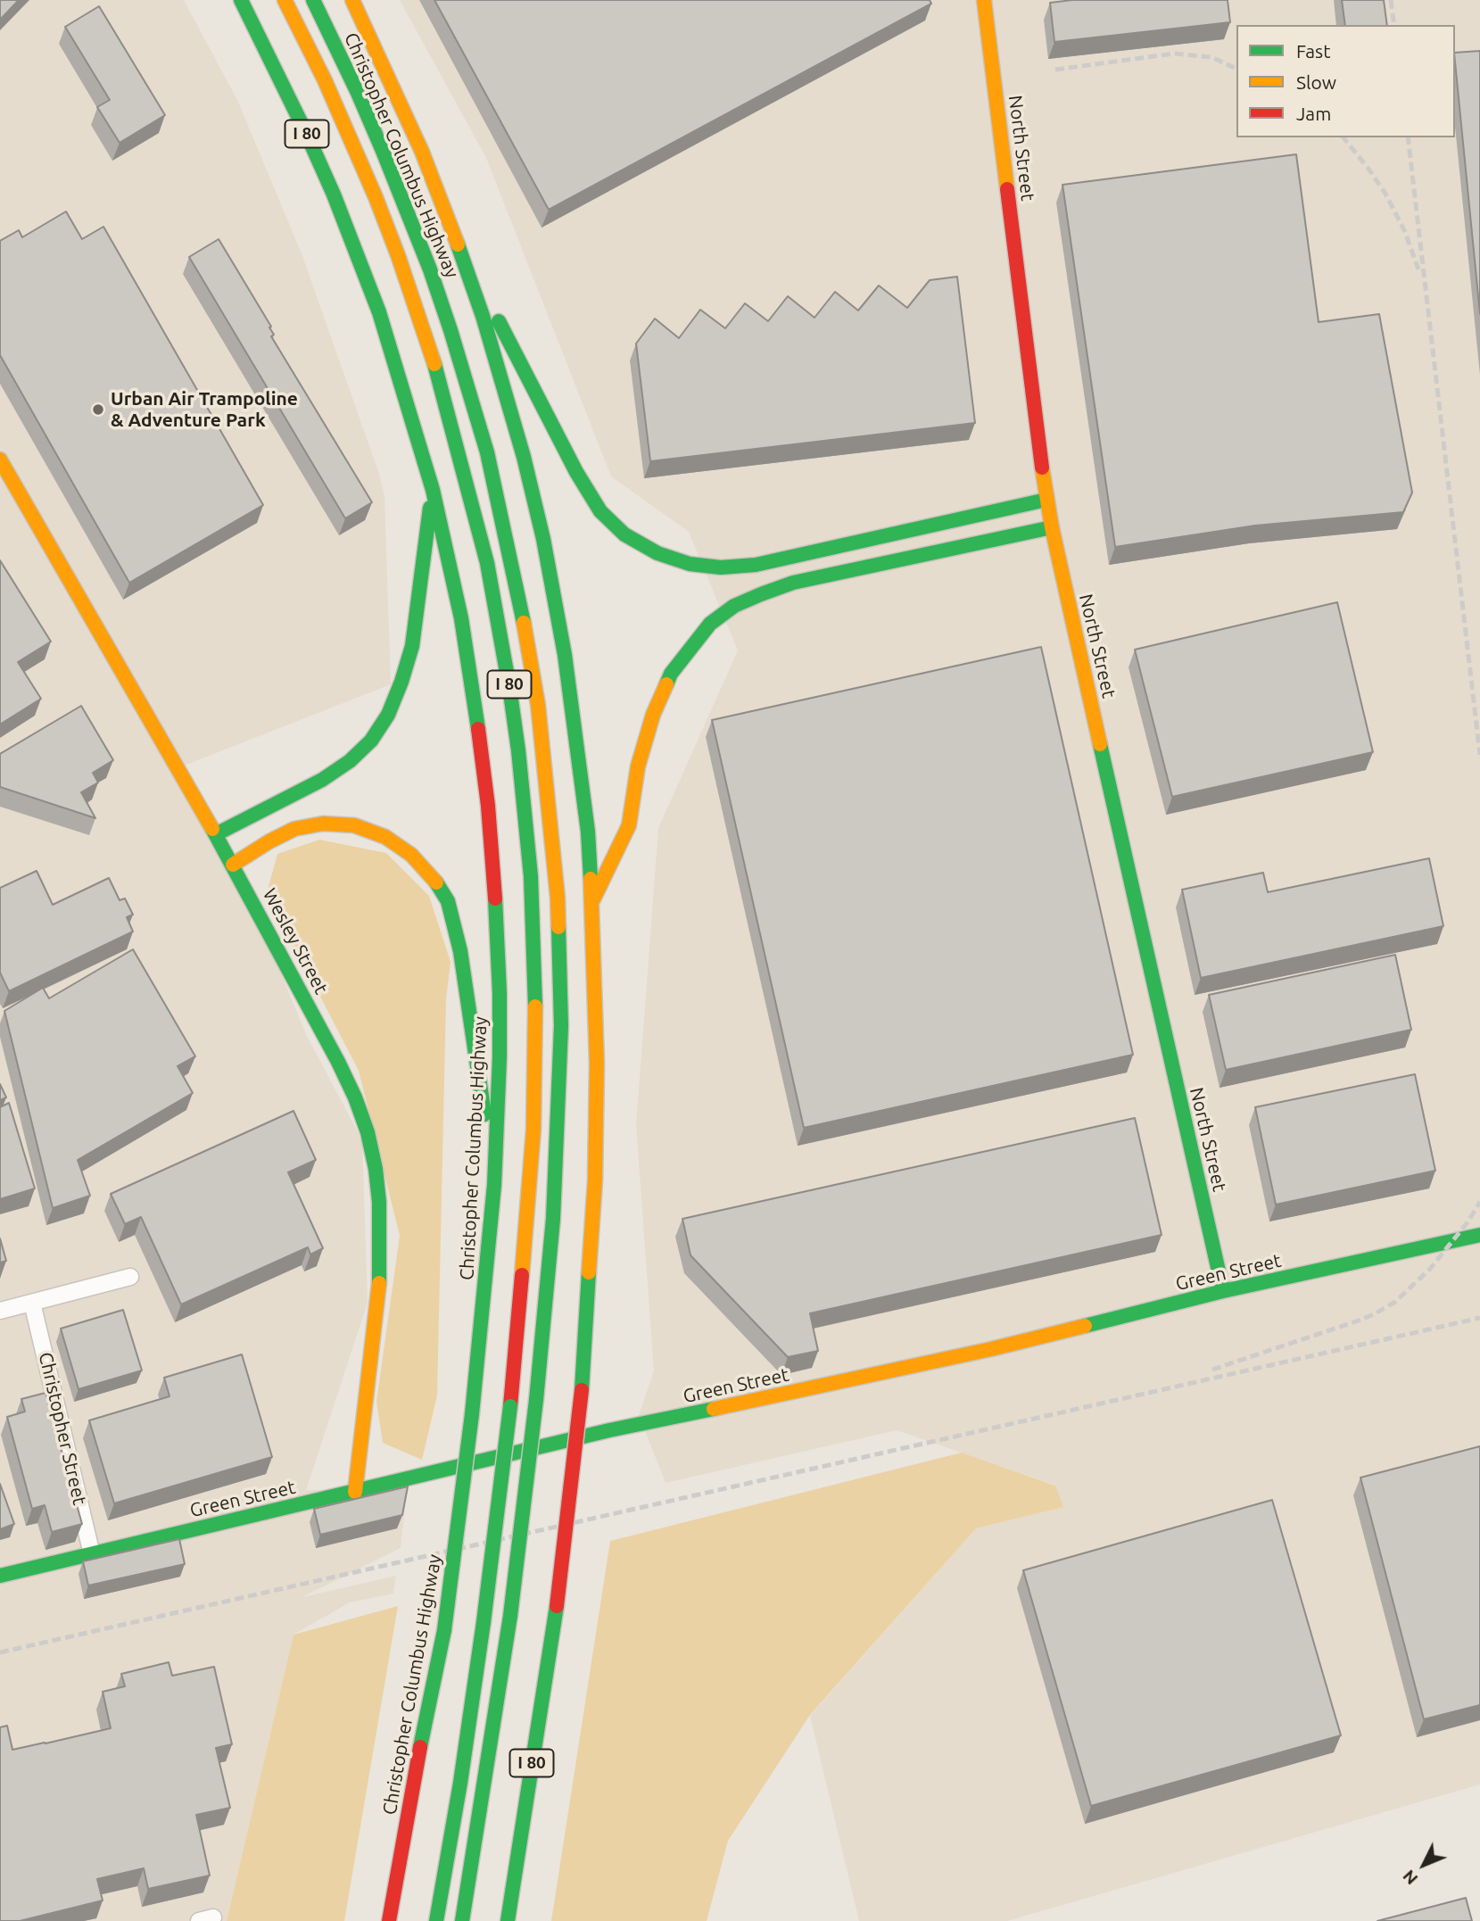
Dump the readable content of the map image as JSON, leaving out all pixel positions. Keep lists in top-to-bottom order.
{
  "streets": {
    "main road": [
      "I 80",
      "North Street",
      "Christopher Columbus Highway",
      "Wesley Street",
      "Green Street"
    ],
    "street": ["Christopher Street"]
  },
  "crossings": [
    ["North Street", "Green Street"],
    ["Wesley Street", "Green Street"],
    ["Green Street", "Christopher Street"]
  ],
  "places": ["Urban Air Trampoline & Adventure Park"],
  "legend": ["Fast", "Slow", "Jam"],
  "north": "bottom left"
}
